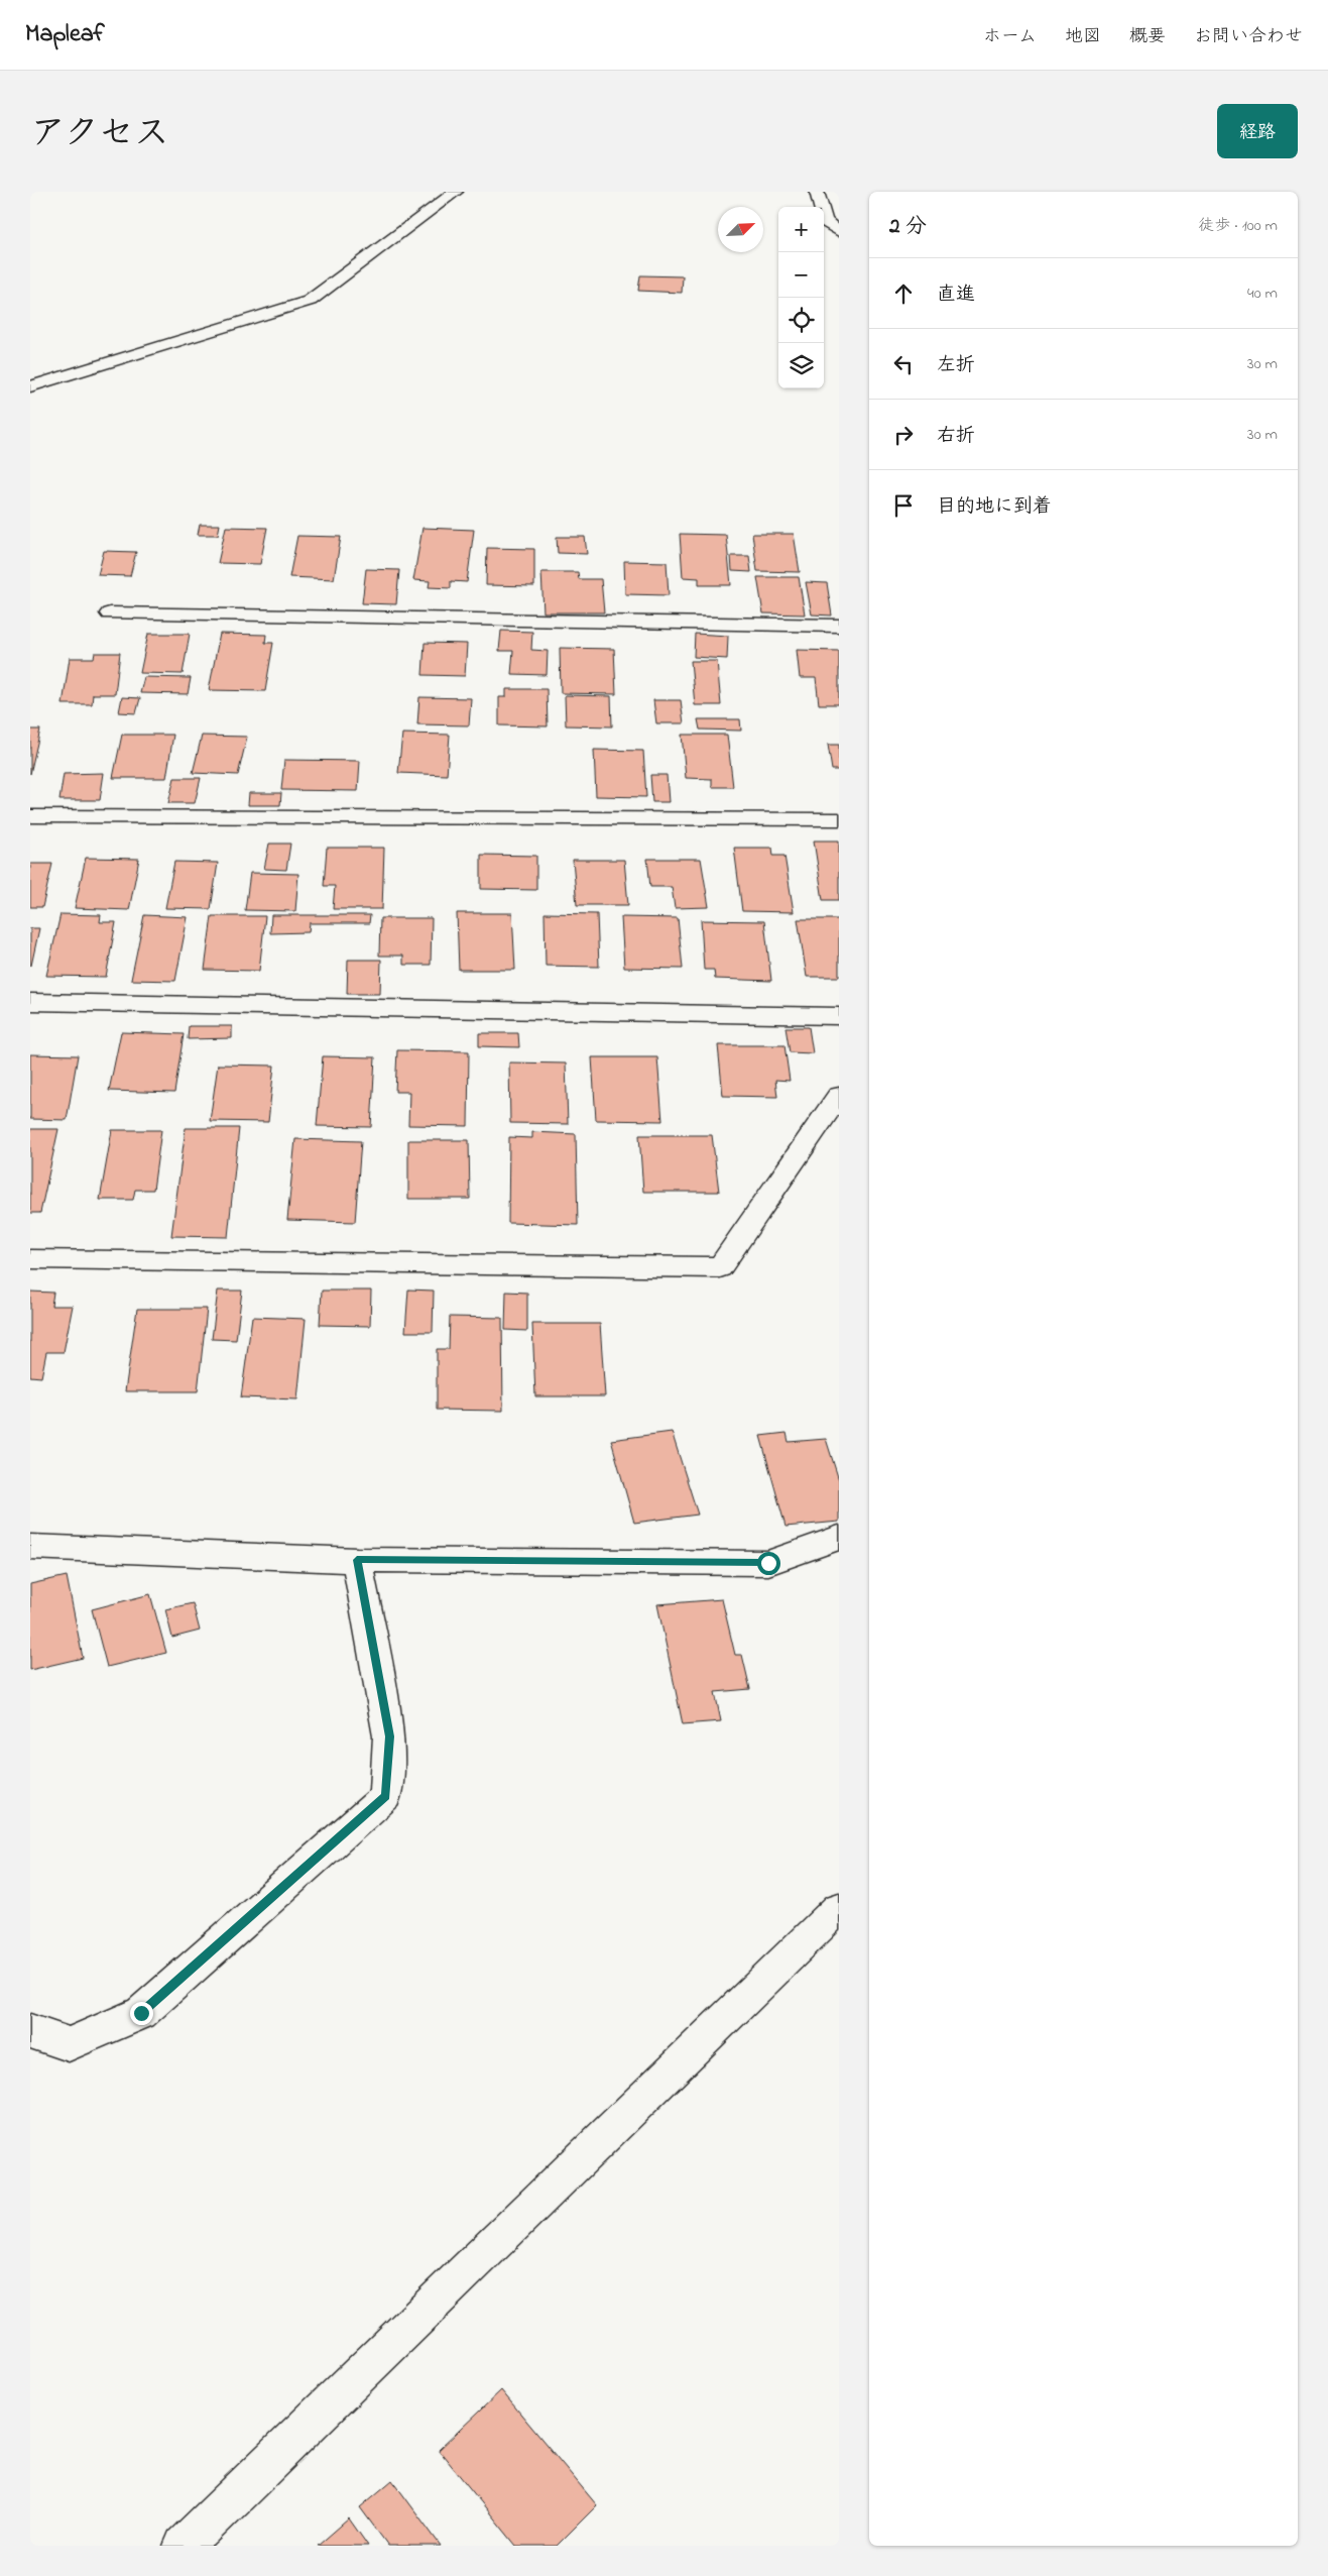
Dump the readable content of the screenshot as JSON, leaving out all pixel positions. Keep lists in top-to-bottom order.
{
  "north": "top right",
  "page": {
    "header": "Mapleaf",
    "nav": [
      "ホーム",
      "地図",
      "概要",
      "お問い合わせ"
    ],
    "title": "アクセス",
    "buttons": "経路",
    "heading": ["2 分", "徒歩 · 100 m"],
    "map_buttons": ["+", "−"],
    "list": [
      ["直進", "40 m"],
      ["左折", "30 m"],
      ["右折", "30 m"],
      "目的地に到着"
    ]
  }
}
